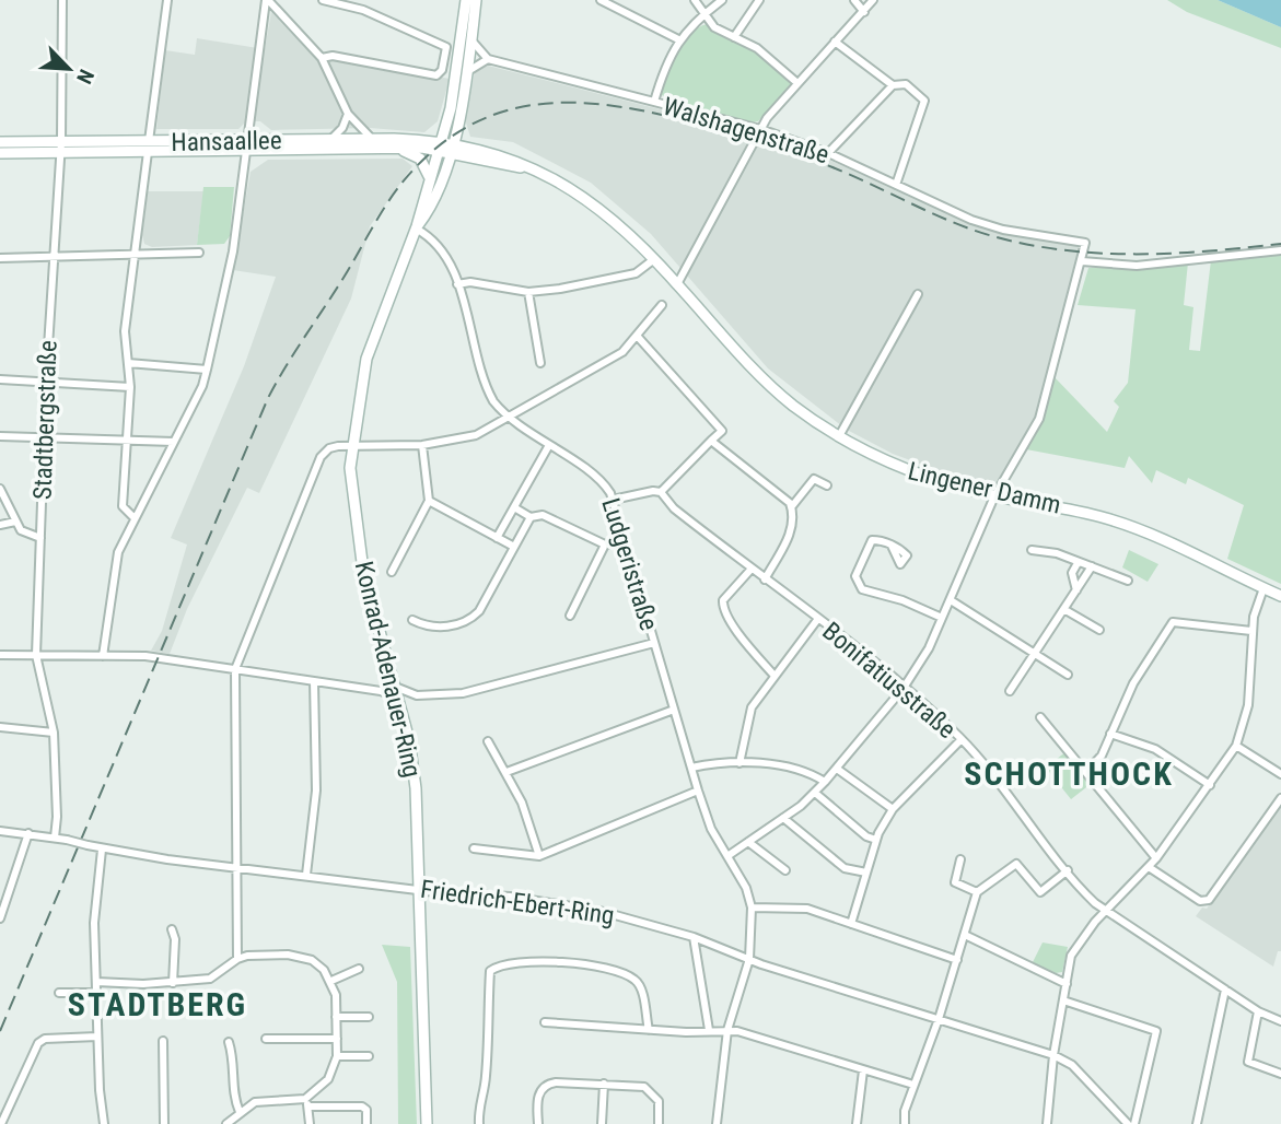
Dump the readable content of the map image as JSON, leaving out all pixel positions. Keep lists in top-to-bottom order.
{
  "streets": {
    "main road": ["Hansaallee", "Lingener Damm", "Konrad-Adenauer-Ring"],
    "street": [
      "Walshagenstraße",
      "Stadtbergstraße",
      "Ludgeristraße",
      "Bonifatiusstraße",
      "Friedrich-Ebert-Ring"
    ]
  },
  "crossings": [
    ["Hansaallee", "Stadtbergstraße"],
    ["Hansaallee", "Lingener Damm"],
    ["Hansaallee", "Konrad-Adenauer-Ring"],
    ["Stadtbergstraße", "Friedrich-Ebert-Ring"],
    ["Lingener Damm", "Konrad-Adenauer-Ring"],
    ["Ludgeristraße", "Konrad-Adenauer-Ring"],
    ["Ludgeristraße", "Friedrich-Ebert-Ring"],
    ["Konrad-Adenauer-Ring", "Friedrich-Ebert-Ring"]
  ],
  "districts": ["SCHOTTHOCK", "STADTBERG"],
  "north": "bottom right"
}
